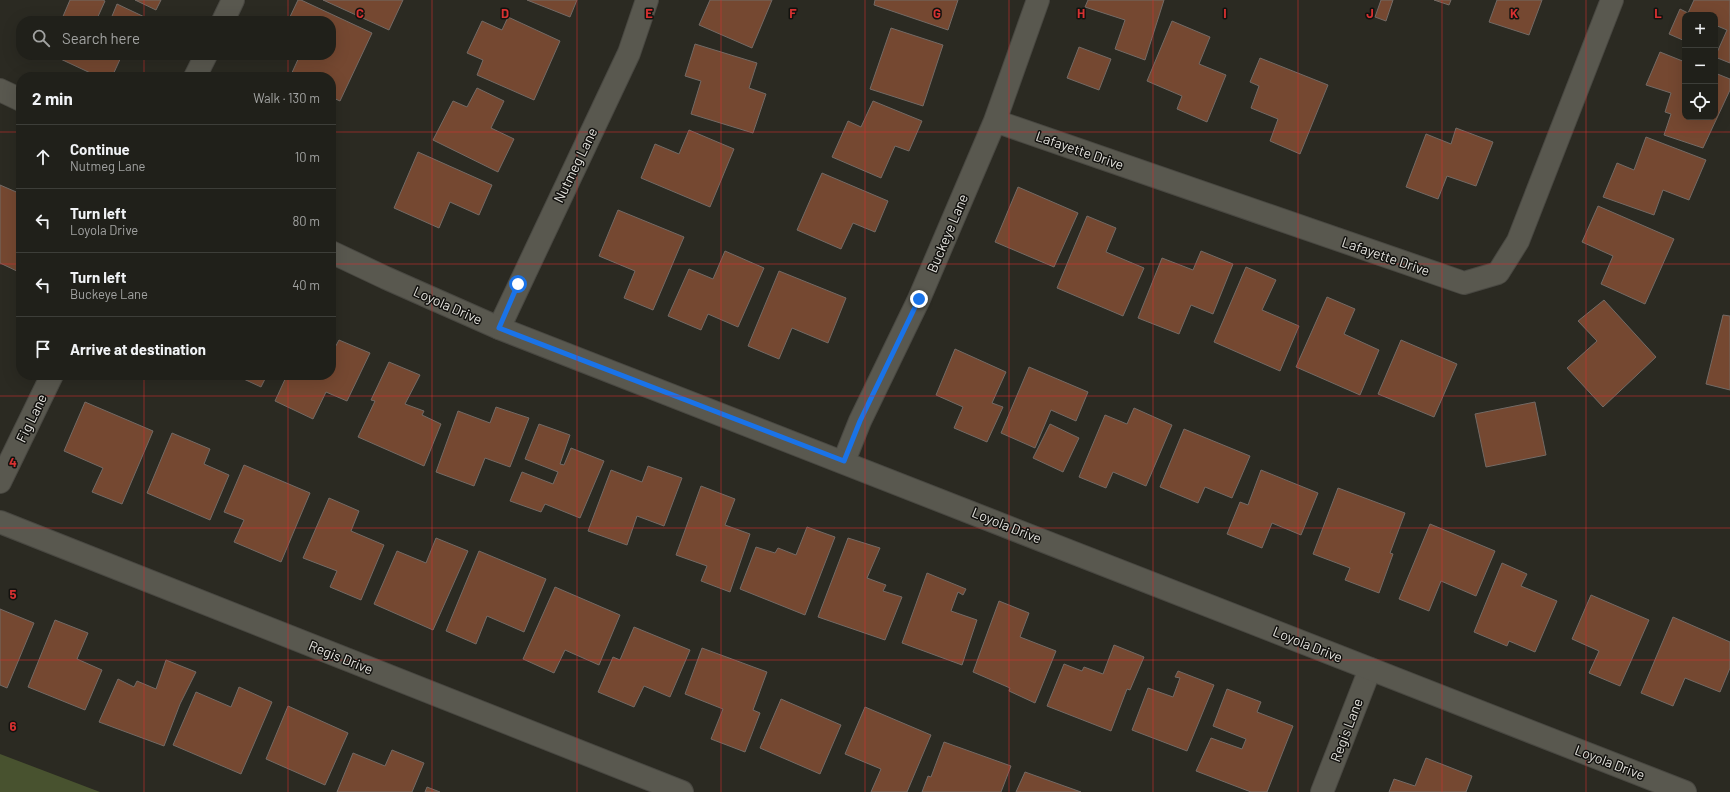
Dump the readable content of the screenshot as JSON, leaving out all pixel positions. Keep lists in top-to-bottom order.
{
  "streets": {
    "street": [
      "Lafayette Drive",
      "Nutmeg Lane",
      "Buckeye Lane",
      "Loyola Drive",
      "Fig Lane",
      "Regis Drive",
      "Regis Lane"
    ]
  },
  "crossings": [
    ["Lafayette Drive", "Buckeye Lane"],
    ["Nutmeg Lane", "Loyola Drive"],
    ["Buckeye Lane", "Loyola Drive"],
    ["Loyola Drive", "Regis Lane"]
  ],
  "page": {
    "map_buttons": ["+", "−"],
    "search": "Search here",
    "heading": ["2 min", "Walk · 130 m"],
    "list": [
      ["Continue", "Nutmeg Lane", "10 m"],
      ["Turn left", "Loyola Drive", "80 m"],
      ["Turn left", "Buckeye Lane", "40 m"],
      "Arrive at destination"
    ]
  },
  "grid": {
    "columns": [
      "C",
      "D",
      "E",
      "F",
      "G",
      "H",
      "I",
      "J",
      "K",
      "L"
    ],
    "rows": ["4", "5", "6"]
  }
}
